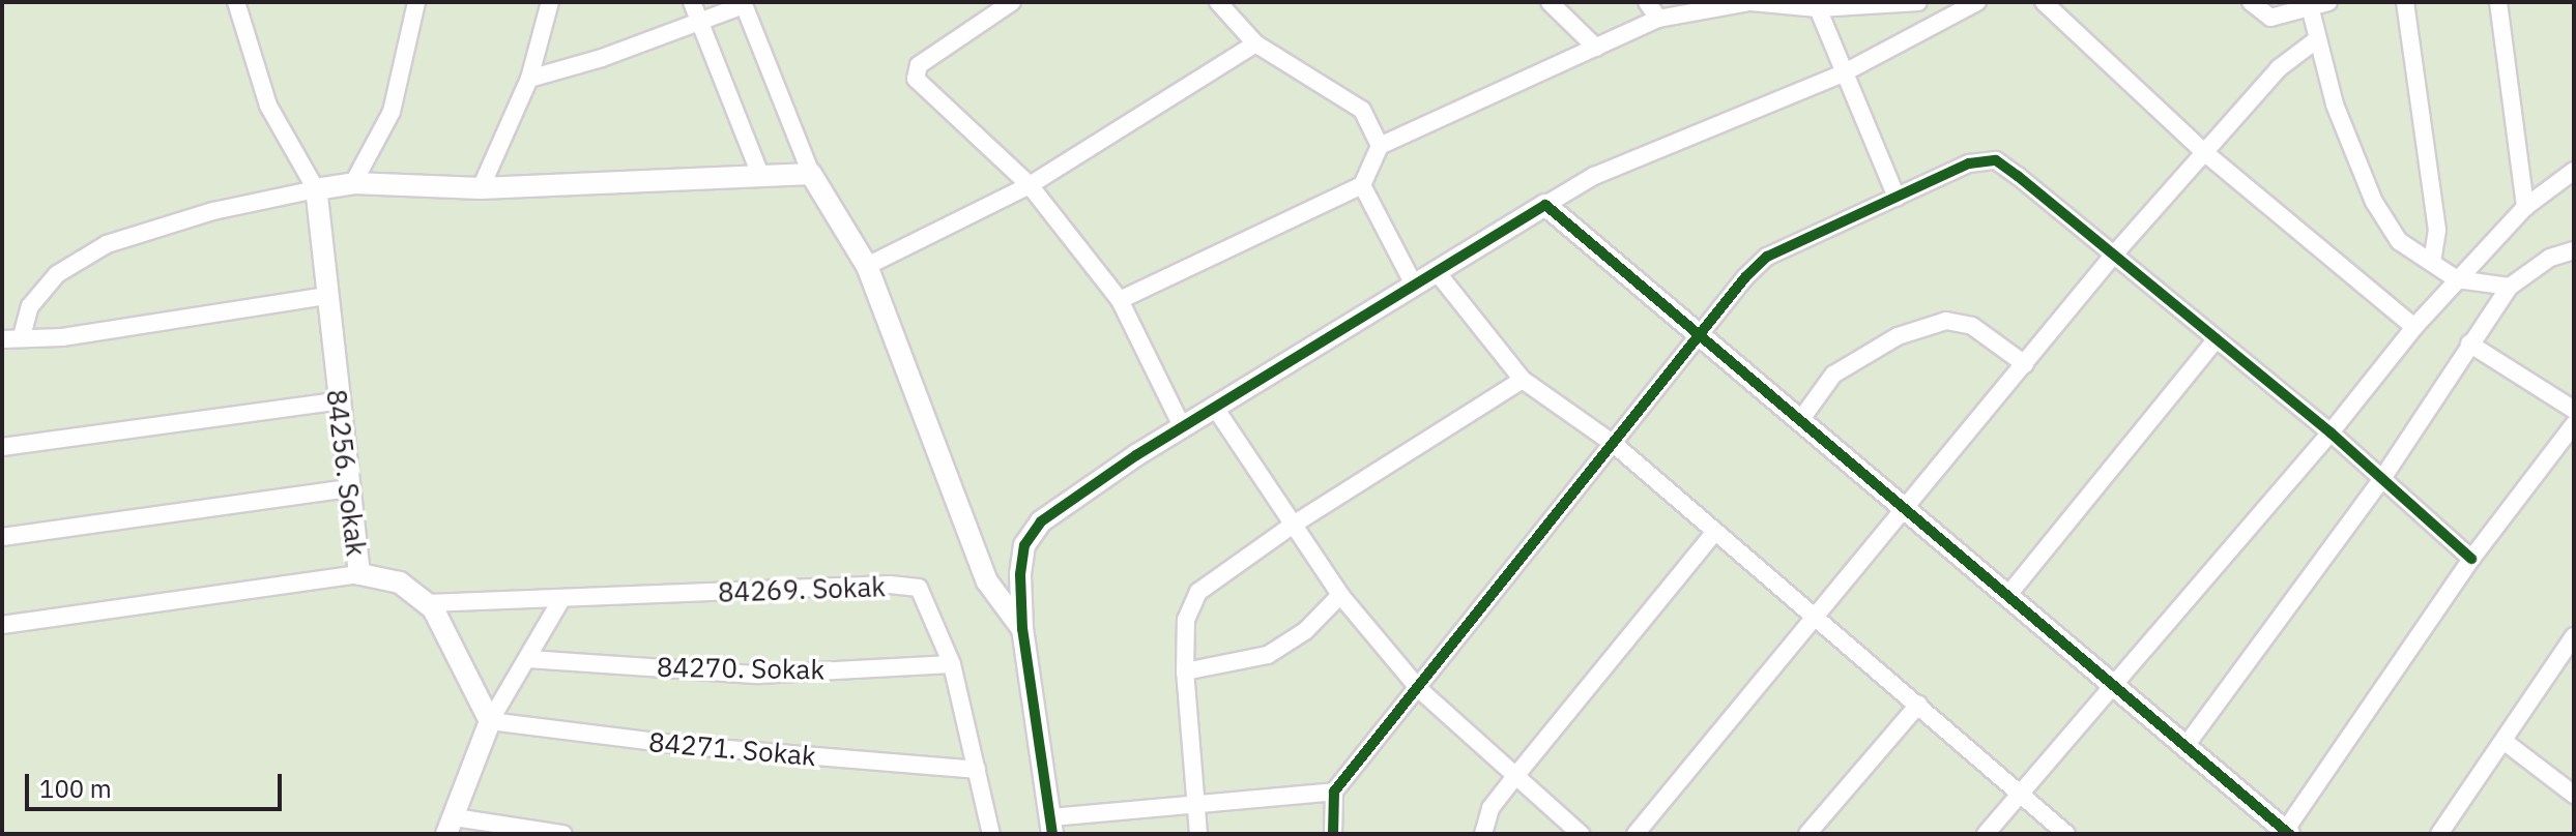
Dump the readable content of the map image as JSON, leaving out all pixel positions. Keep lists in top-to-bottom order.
{
  "streets": {
    "street": [
      "84256. Sokak",
      "84269. Sokak",
      "84270. Sokak",
      "84271. Sokak"
    ]
  },
  "crossings": [
    ["84256. Sokak", "84269. Sokak"],
    ["84256. Sokak", "84271. Sokak"],
    ["84269. Sokak", "84270. Sokak"],
    ["84269. Sokak", "84271. Sokak"]
  ],
  "scale_bar": "100 m"
}
